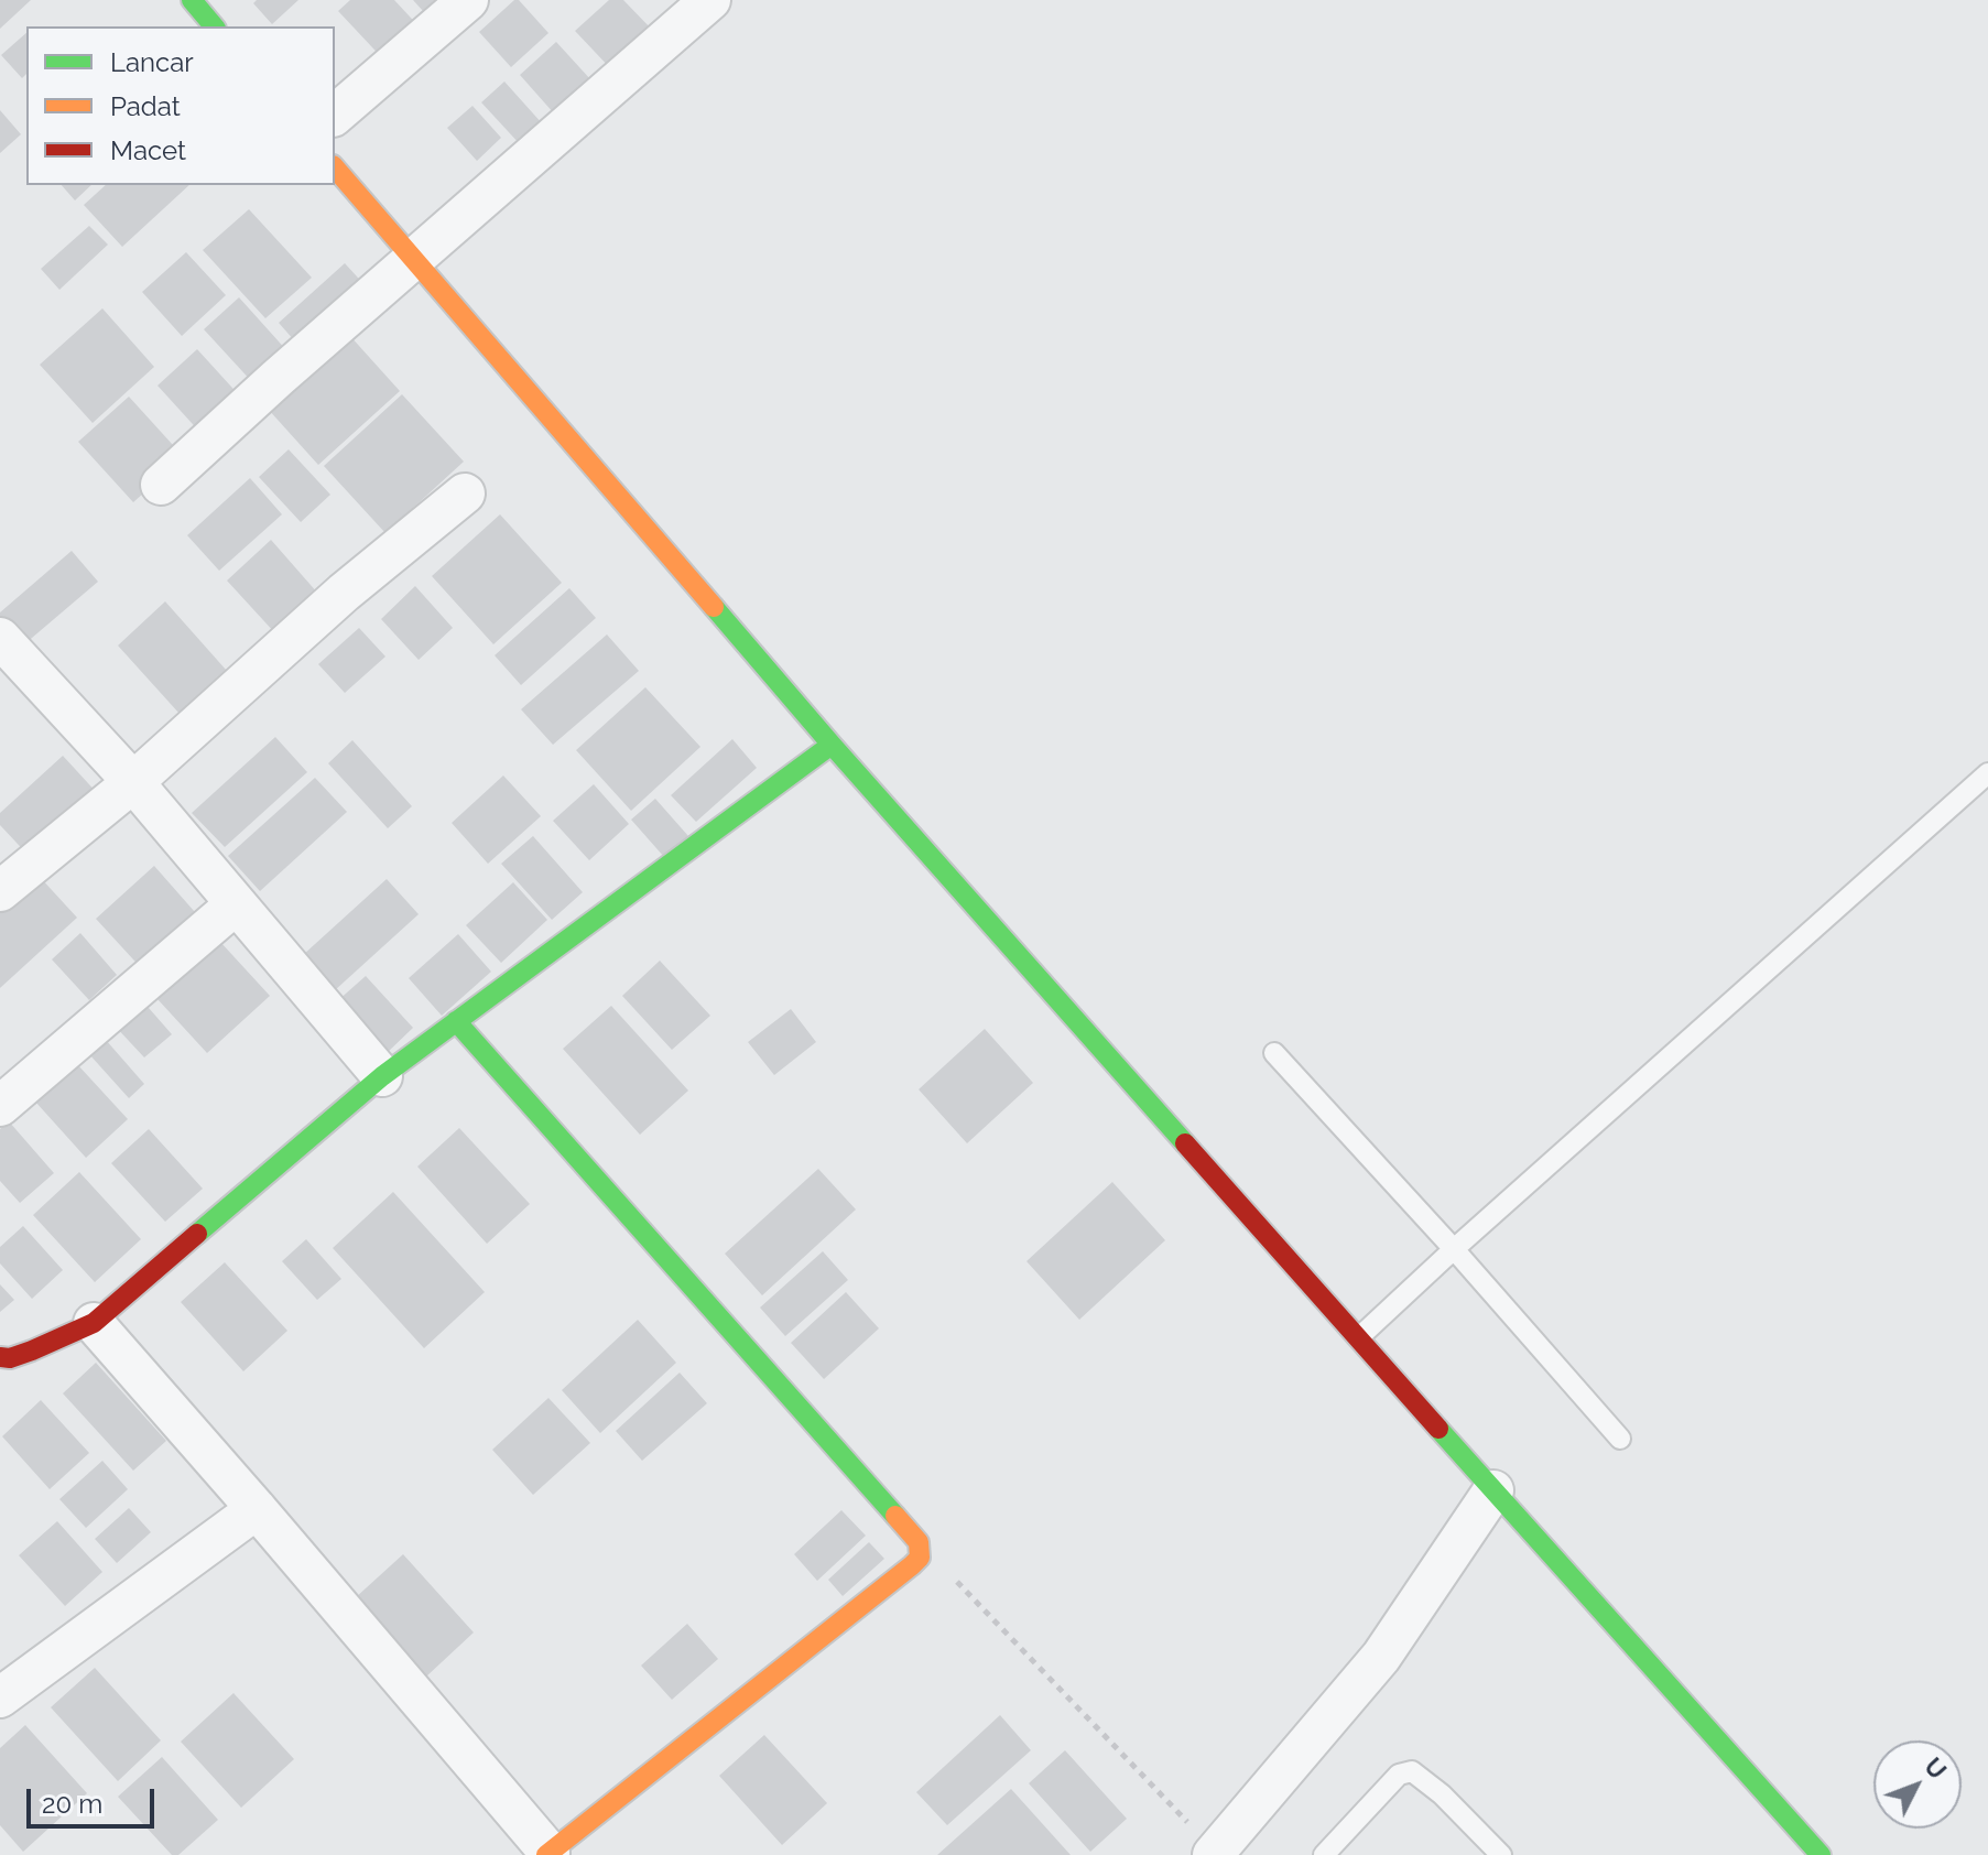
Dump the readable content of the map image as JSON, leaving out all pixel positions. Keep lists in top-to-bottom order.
{
  "legend": ["Lancar", "Padat", "Macet"],
  "scale_bar": "20 m",
  "north": "top right"
}
